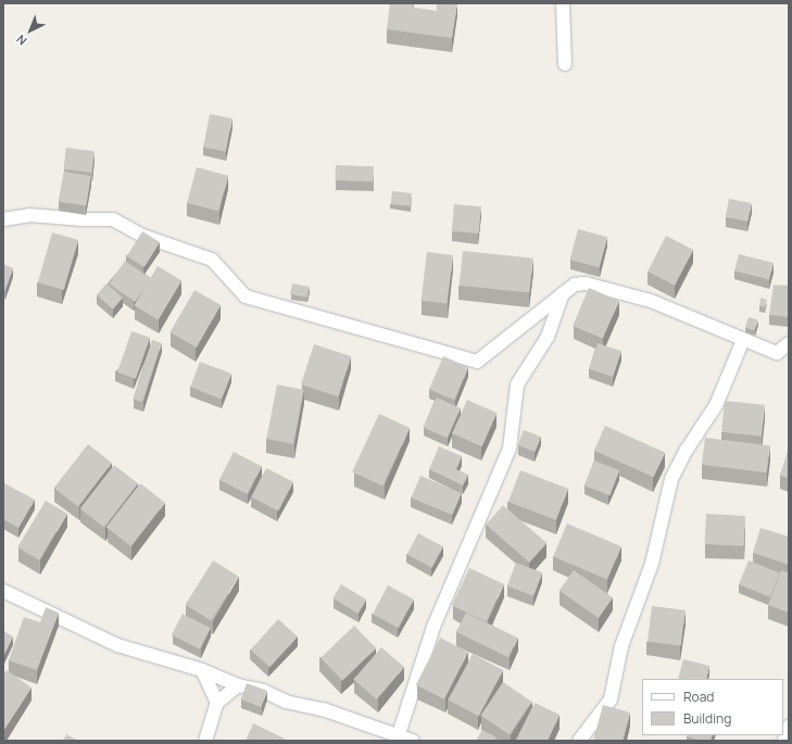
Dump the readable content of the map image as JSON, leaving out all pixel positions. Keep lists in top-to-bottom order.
{
  "legend": ["Road", "Building"],
  "north": "bottom left"
}
